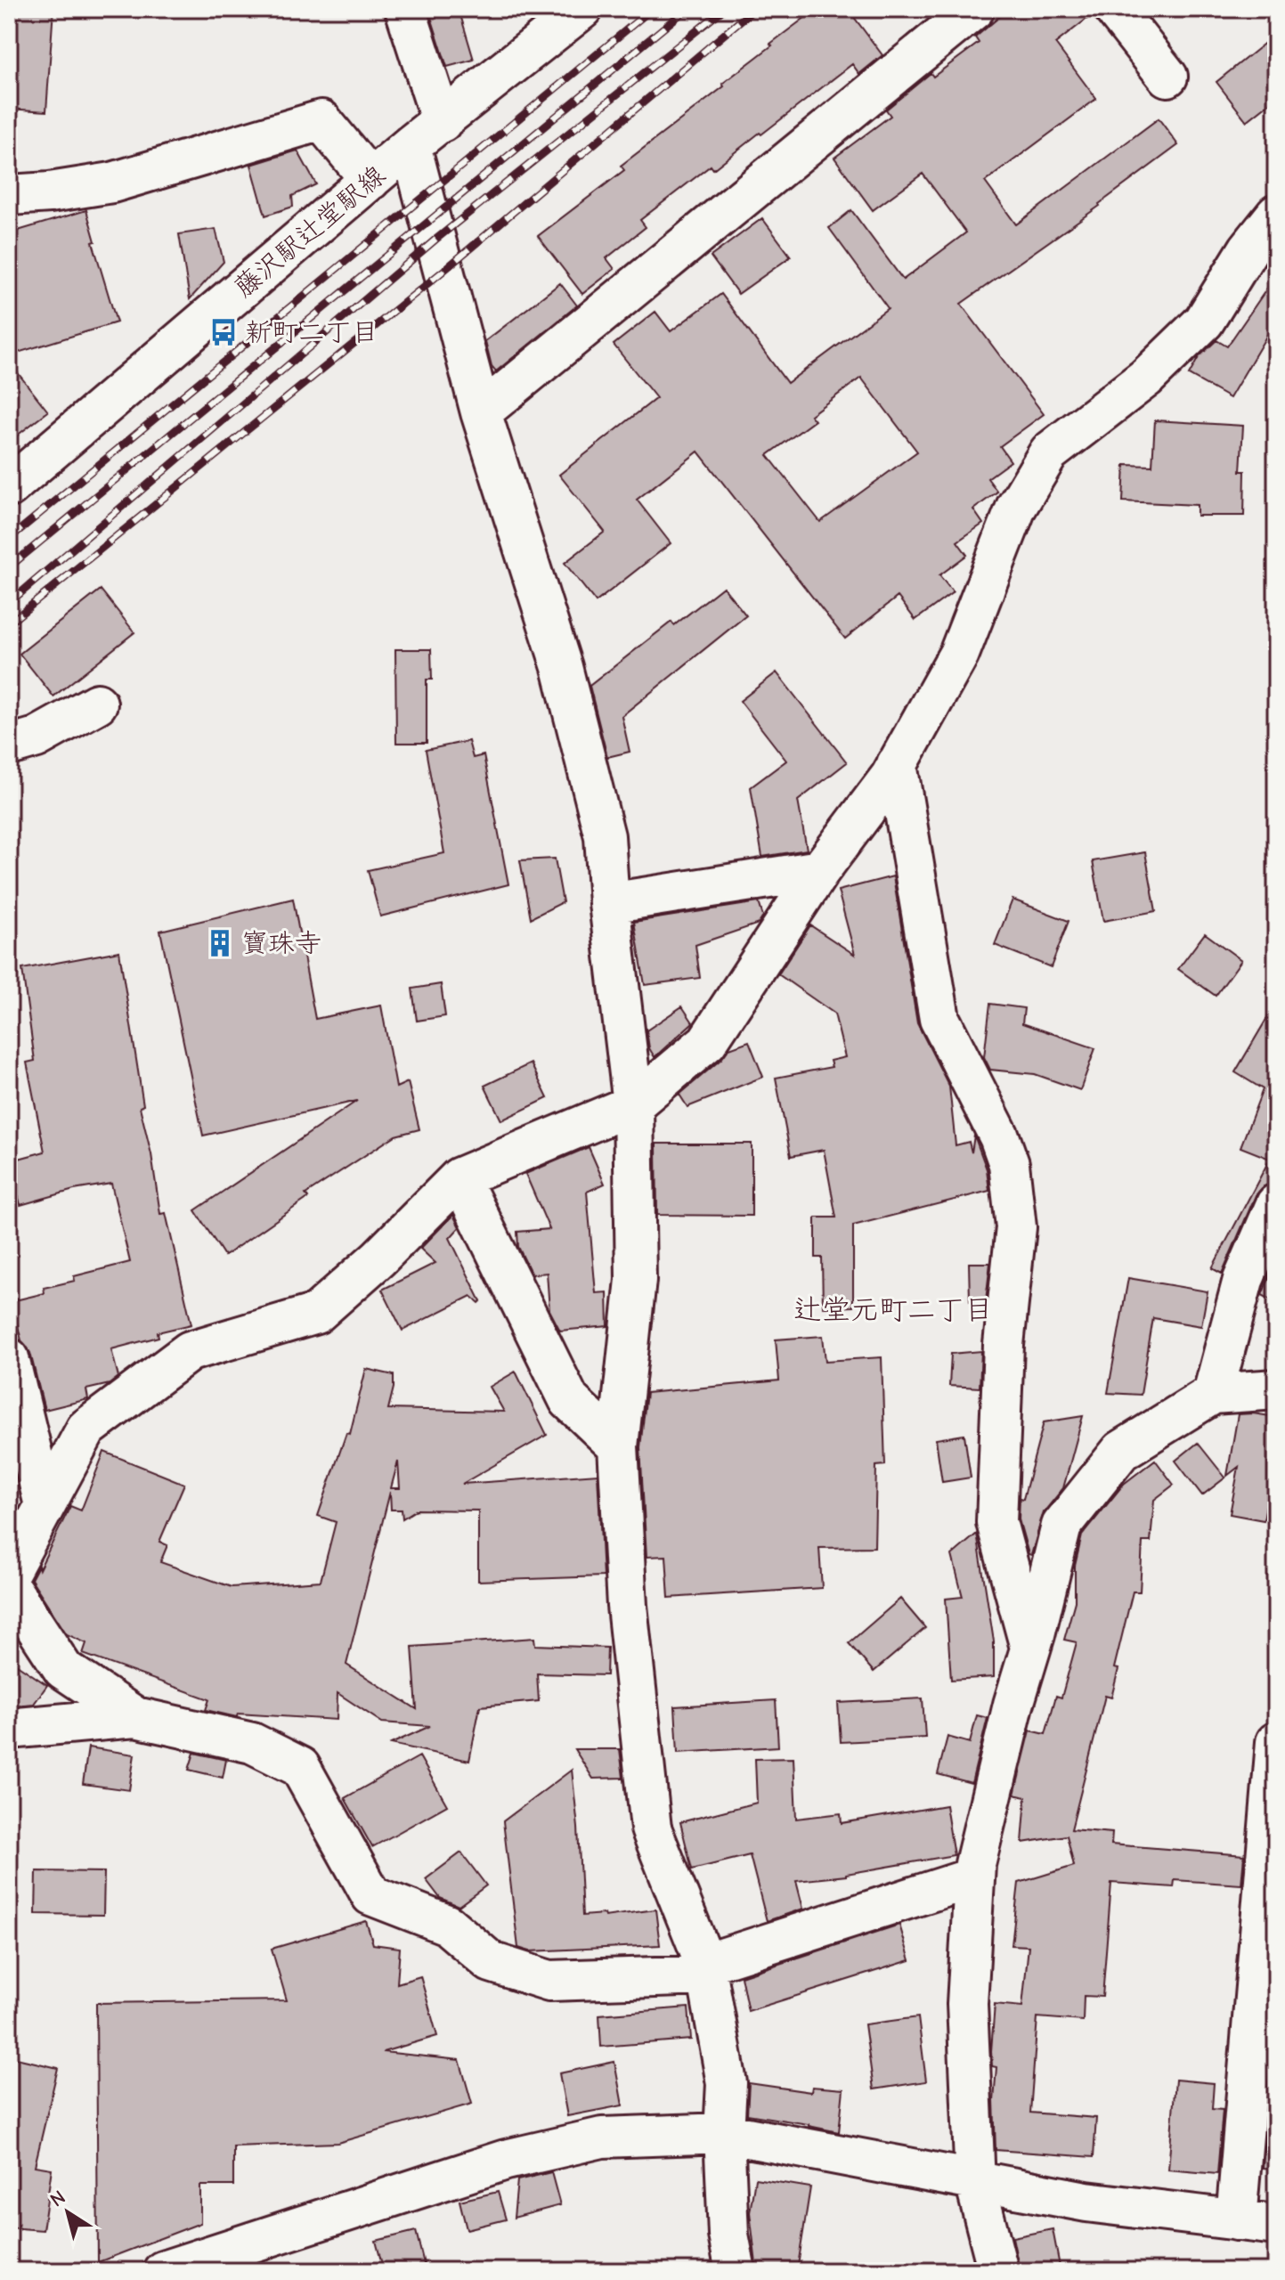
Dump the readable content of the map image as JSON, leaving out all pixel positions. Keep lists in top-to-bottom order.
{
  "streets": {
    "street": ["藤沢駅辻堂駅線"]
  },
  "districts": ["辻堂元町二丁目"],
  "places": {
    "bus stop": ["新町二丁目"],
    "building": ["寶珠寺"]
  },
  "north": "top left"
}
